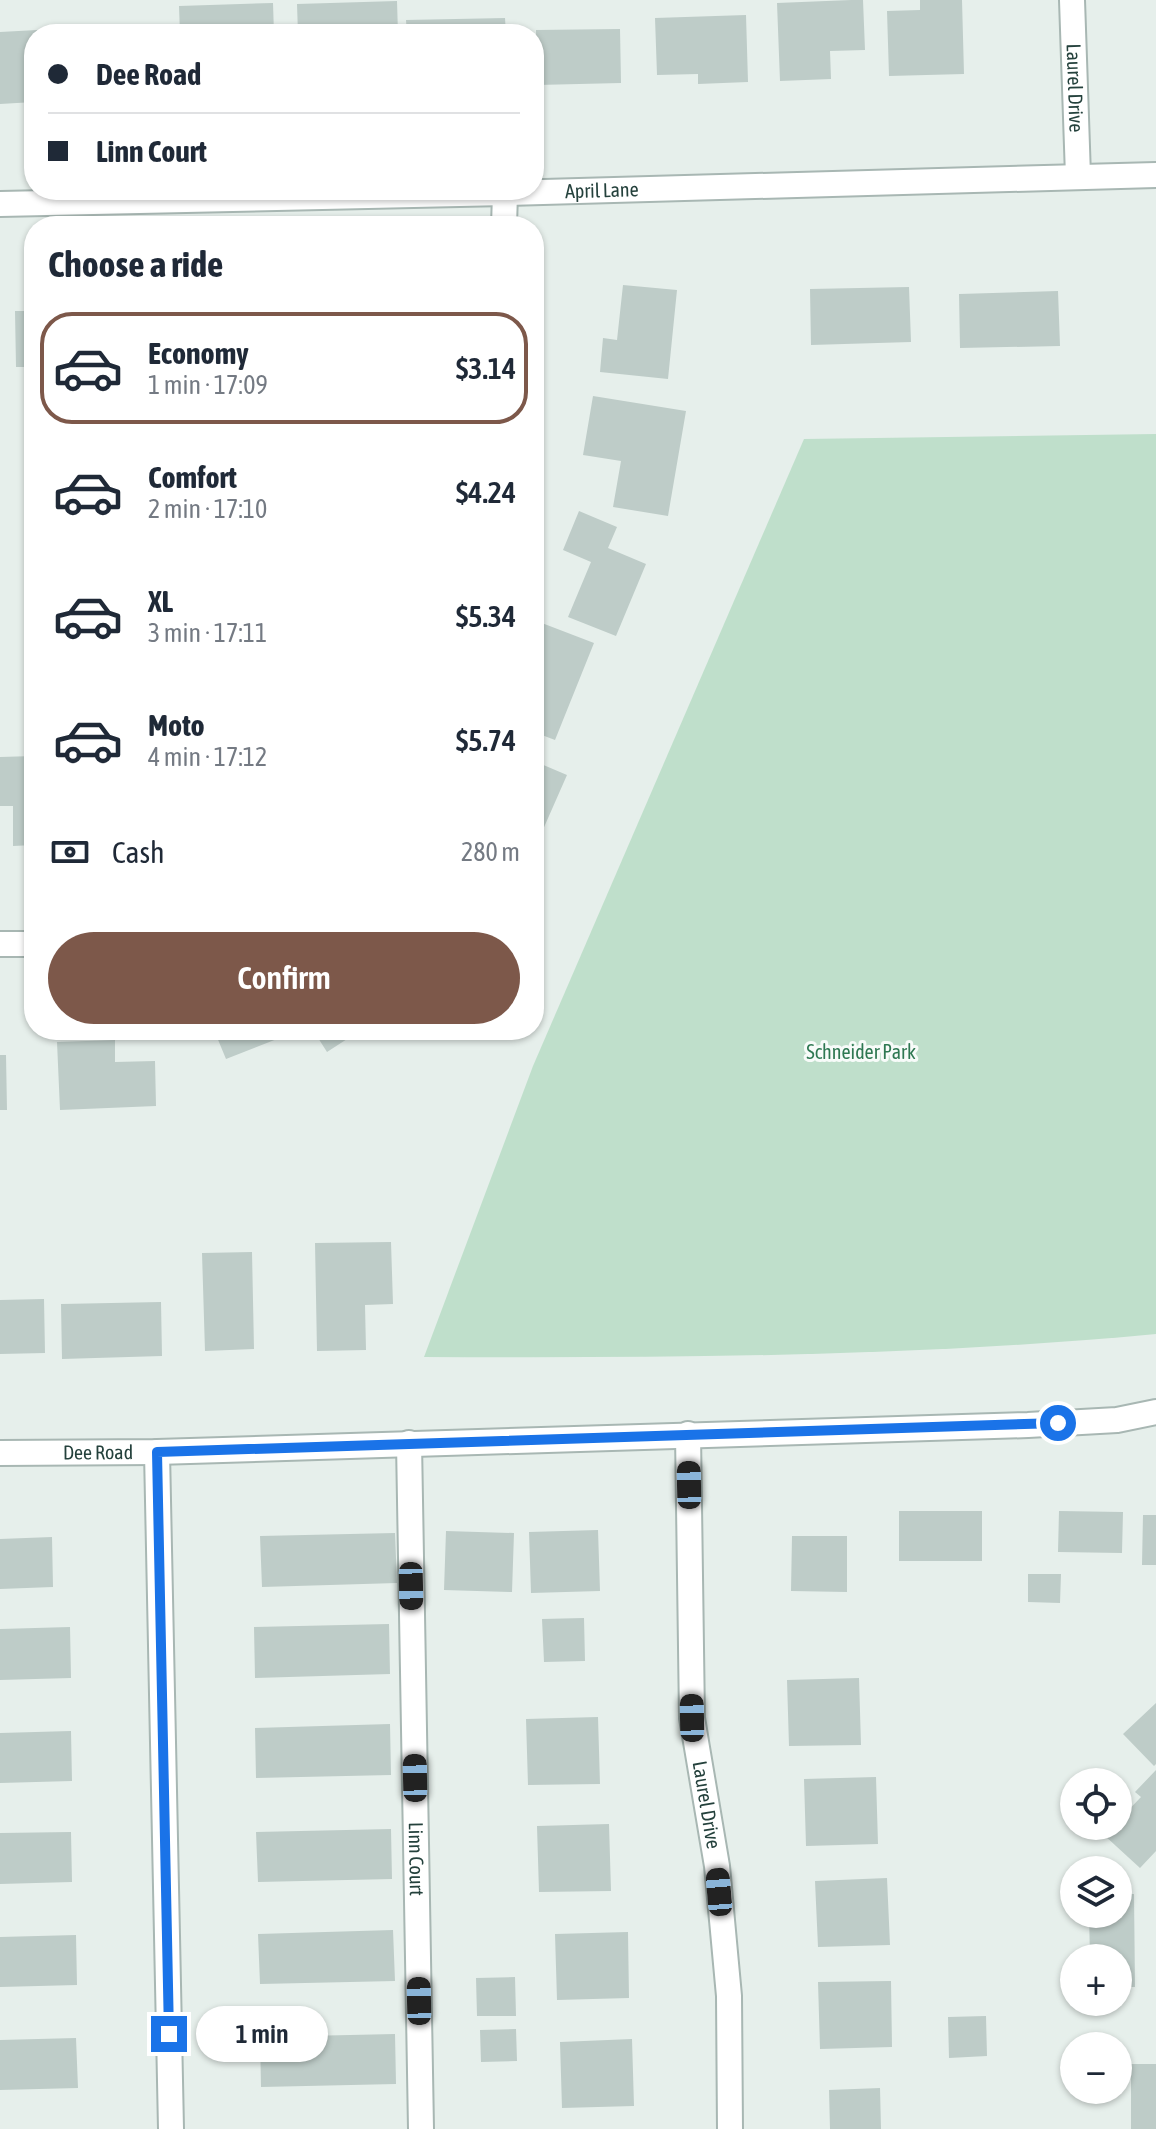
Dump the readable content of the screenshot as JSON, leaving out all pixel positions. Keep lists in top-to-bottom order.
{
  "streets": {
    "street": [
      "Laurel Drive",
      "April Lane",
      "Dee Road",
      "Linn Court"
    ]
  },
  "crossings": [
    ["Laurel Drive", "April Lane"],
    ["Laurel Drive", "Dee Road"],
    ["Dee Road", "Linn Court"]
  ],
  "parks": ["Schneider Park"],
  "page": {
    "banner": ["Dee Road", "Linn Court"],
    "heading": "Choose a ride",
    "list": [
      {
        "name": "Economy",
        "note": "1 min · 17:09",
        "value": "$3.14"
      },
      {
        "name": "Comfort",
        "note": "2 min · 17:10",
        "value": "$4.24"
      },
      {
        "name": "XL",
        "note": "3 min · 17:11",
        "value": "$5.34"
      },
      {
        "name": "Moto",
        "note": "4 min · 17:12",
        "value": "$5.74"
      }
    ],
    "pay": ["Cash", "280 m"],
    "buttons": "Confirm",
    "map_buttons": ["+", "−"],
    "bubble": "1 min"
  }
}
